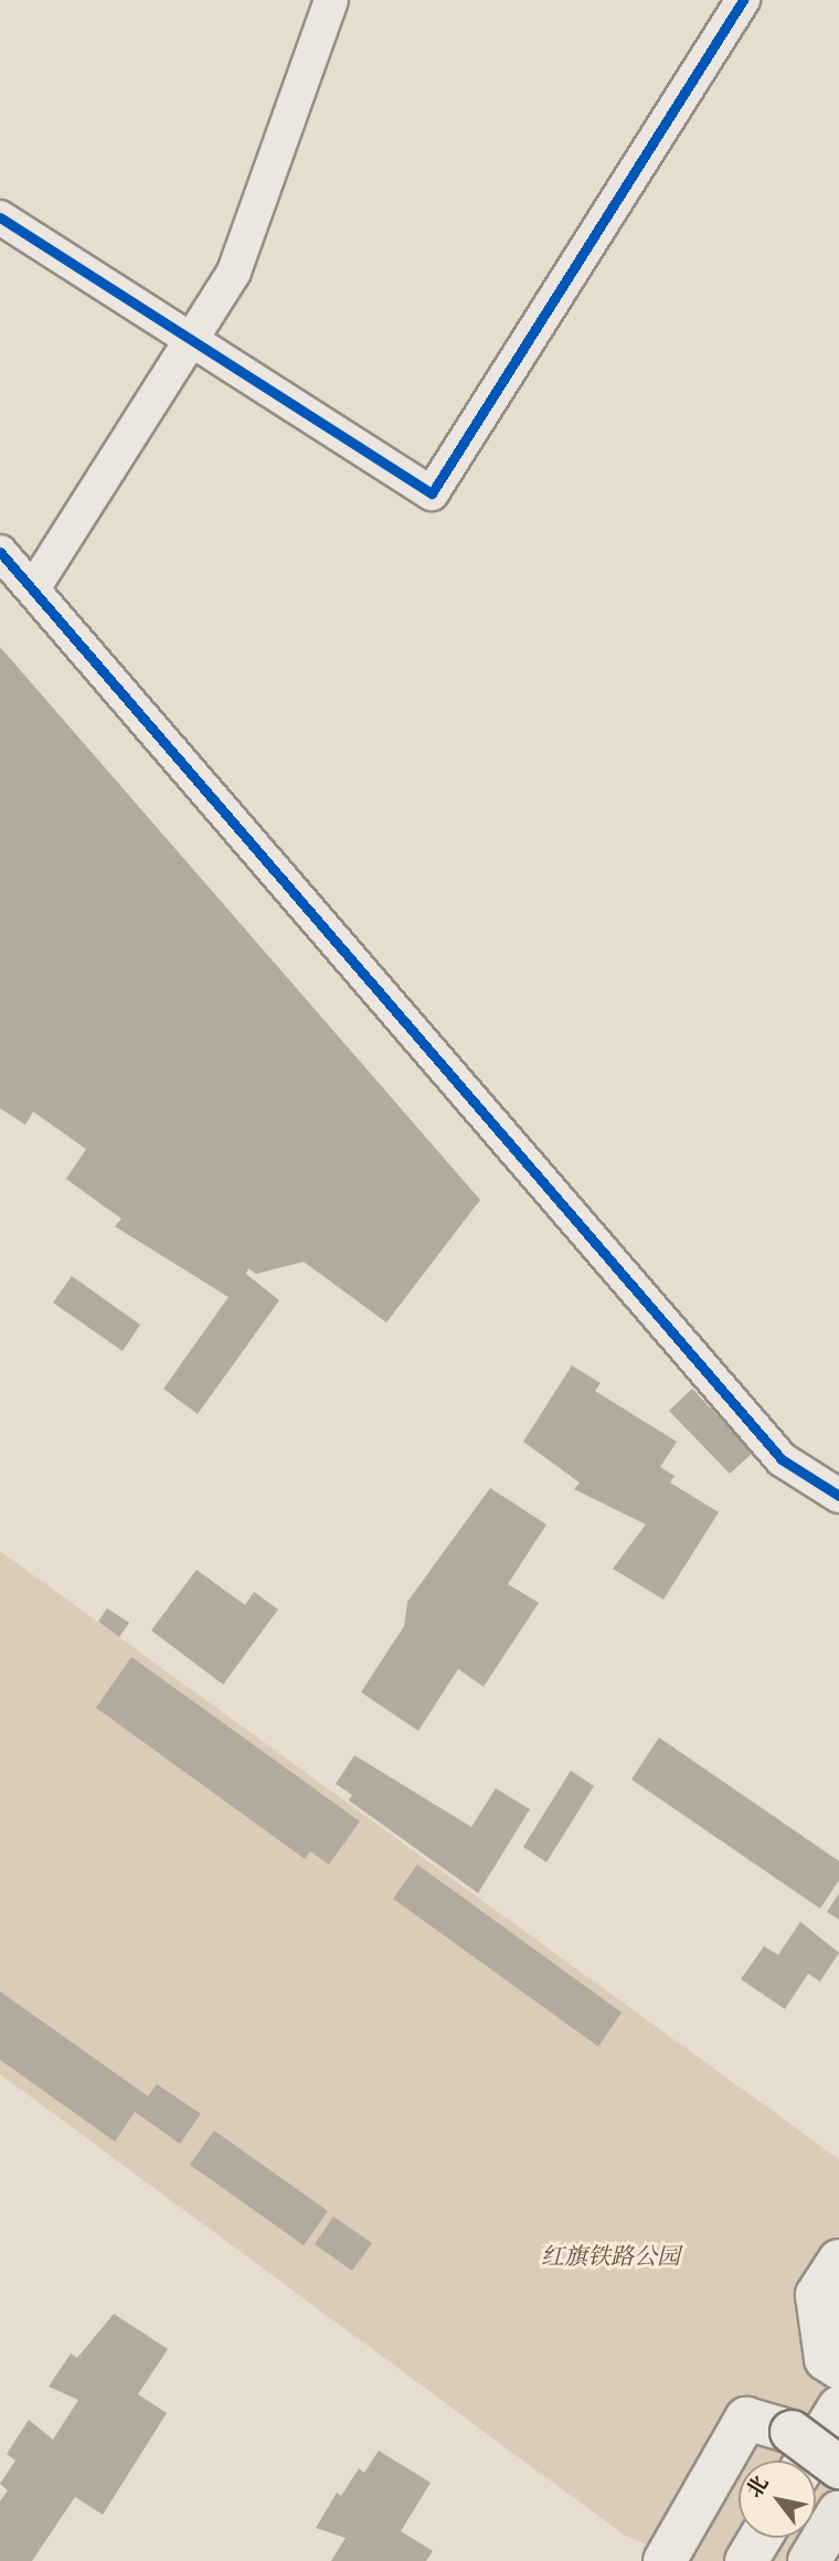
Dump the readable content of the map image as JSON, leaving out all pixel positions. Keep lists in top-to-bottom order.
{
  "parks": ["红旗铁路公园"],
  "north": "top left"
}
